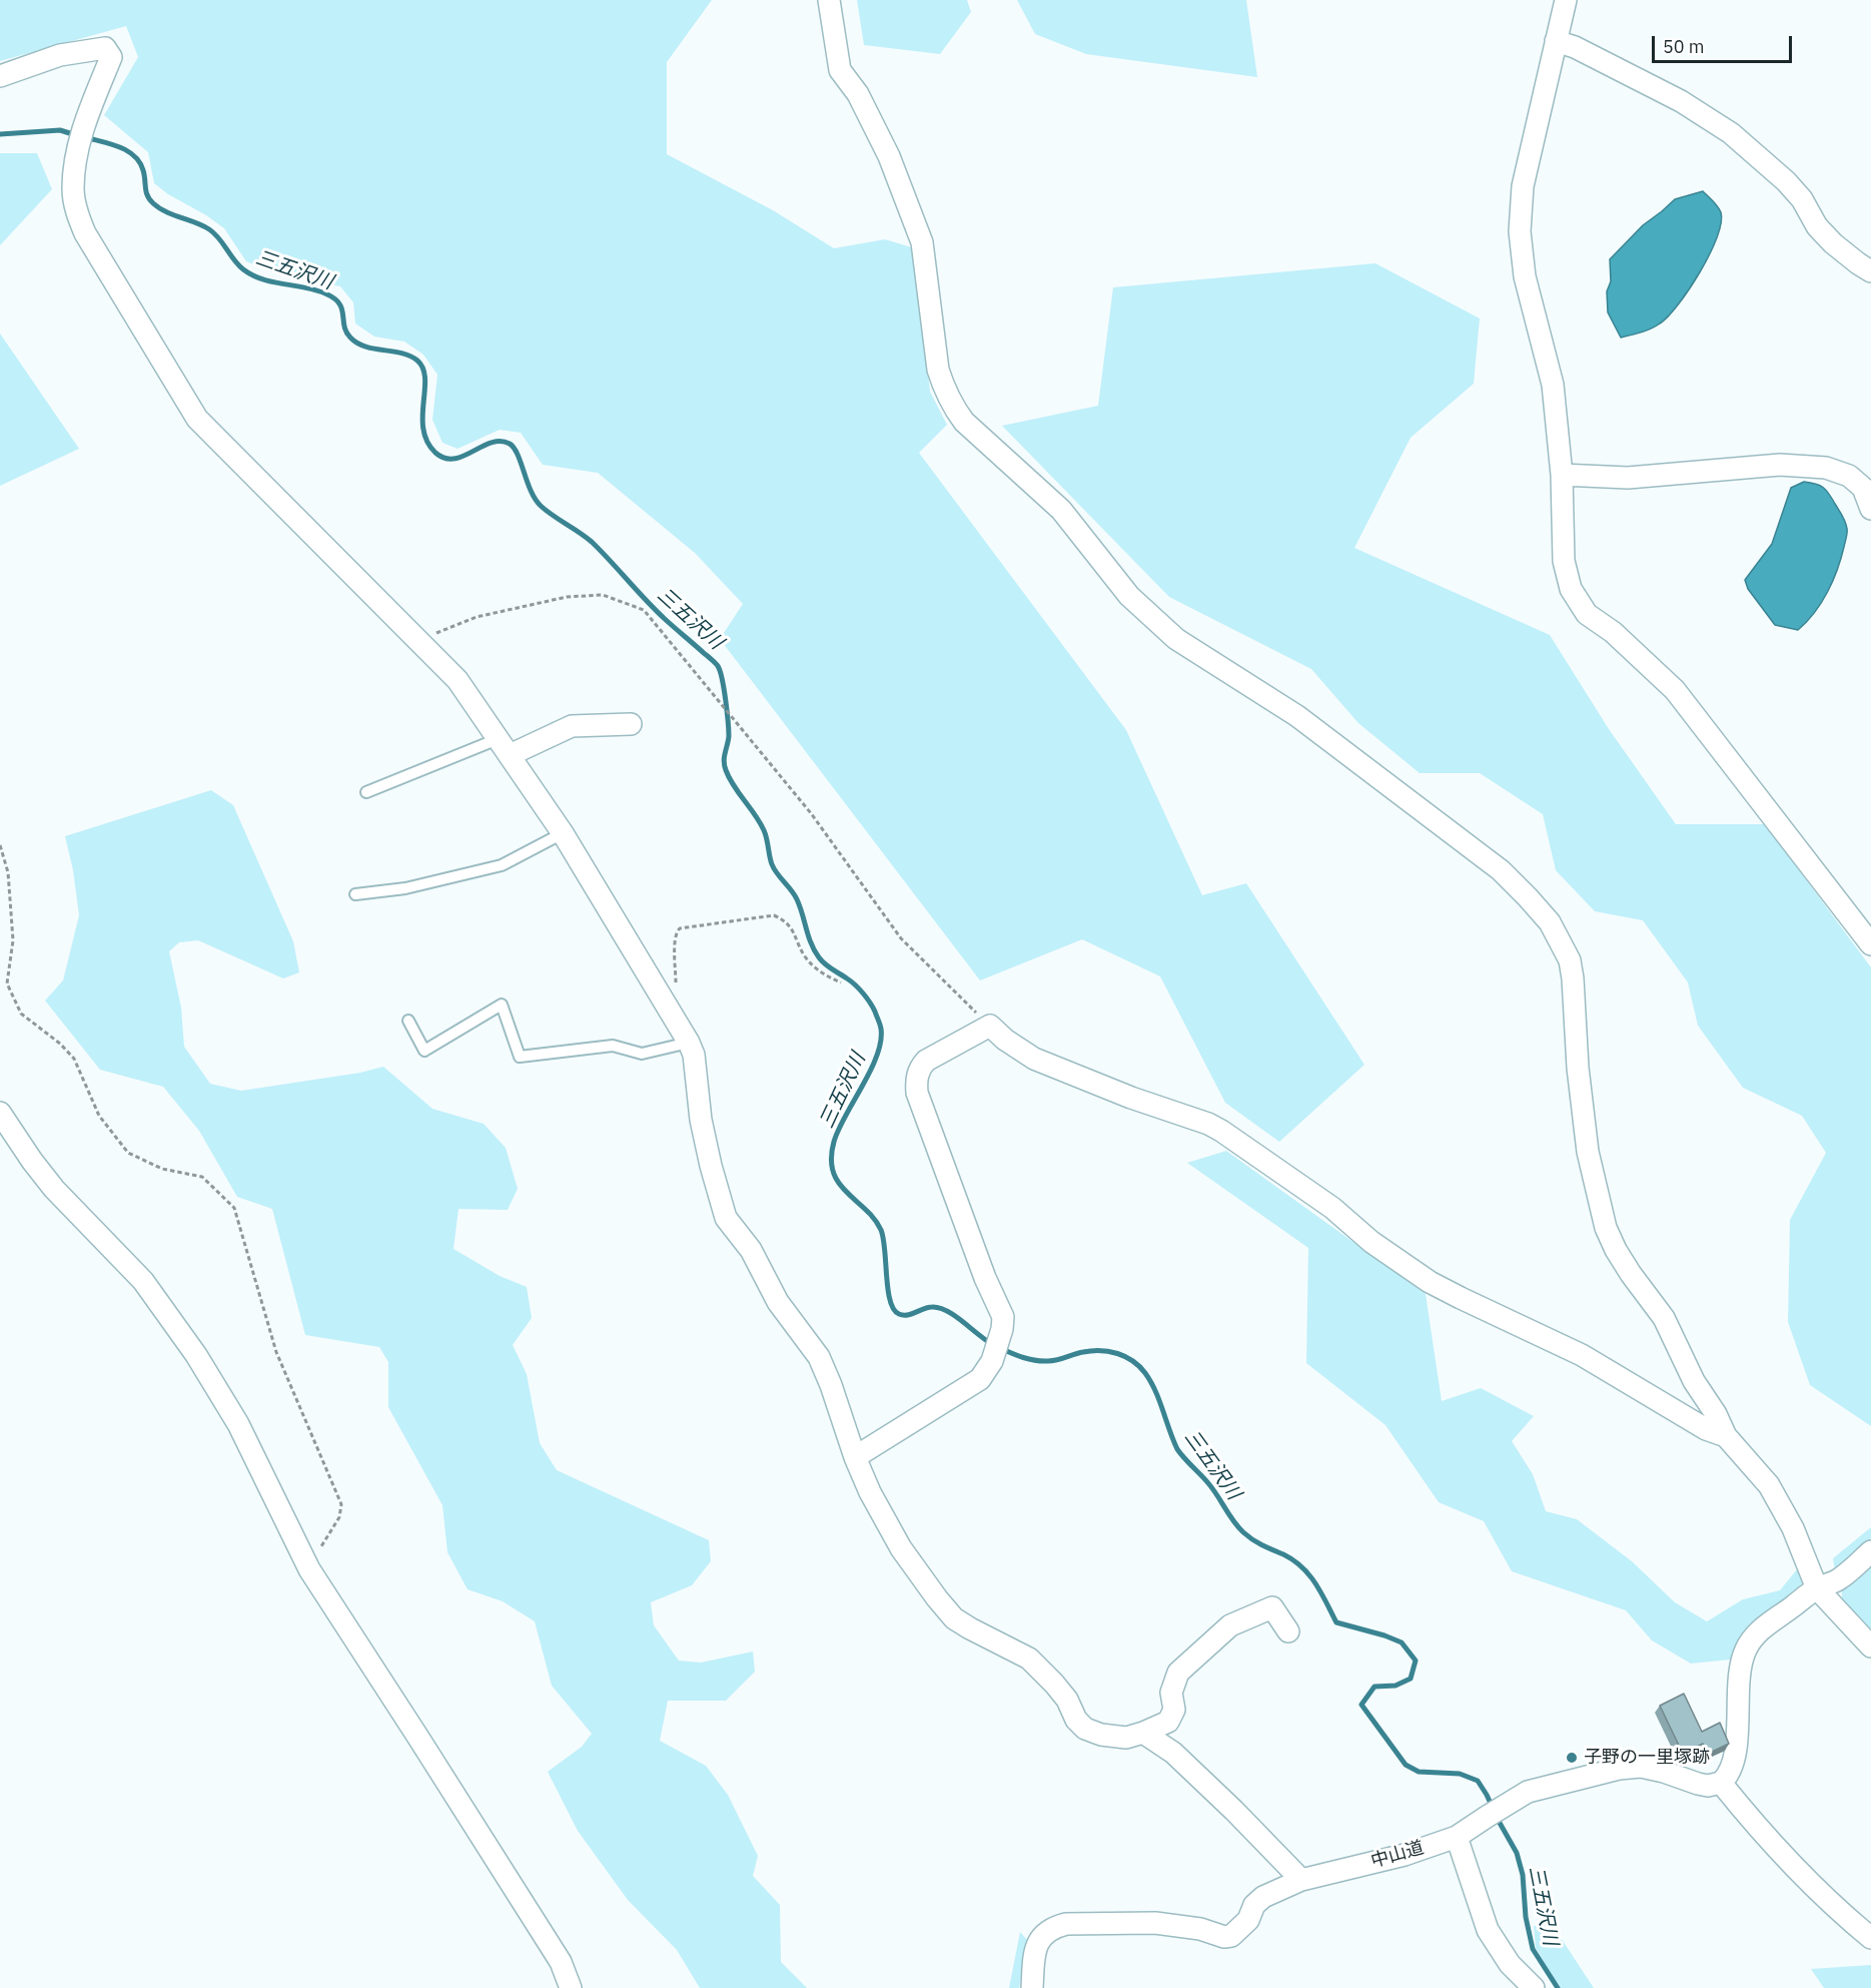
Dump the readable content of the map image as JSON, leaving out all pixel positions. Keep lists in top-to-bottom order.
{
  "streets": {
    "street": ["中山道"]
  },
  "water": ["三五沢川"],
  "places": ["子野の一里塚跡"],
  "scale_bar": "50 m"
}
